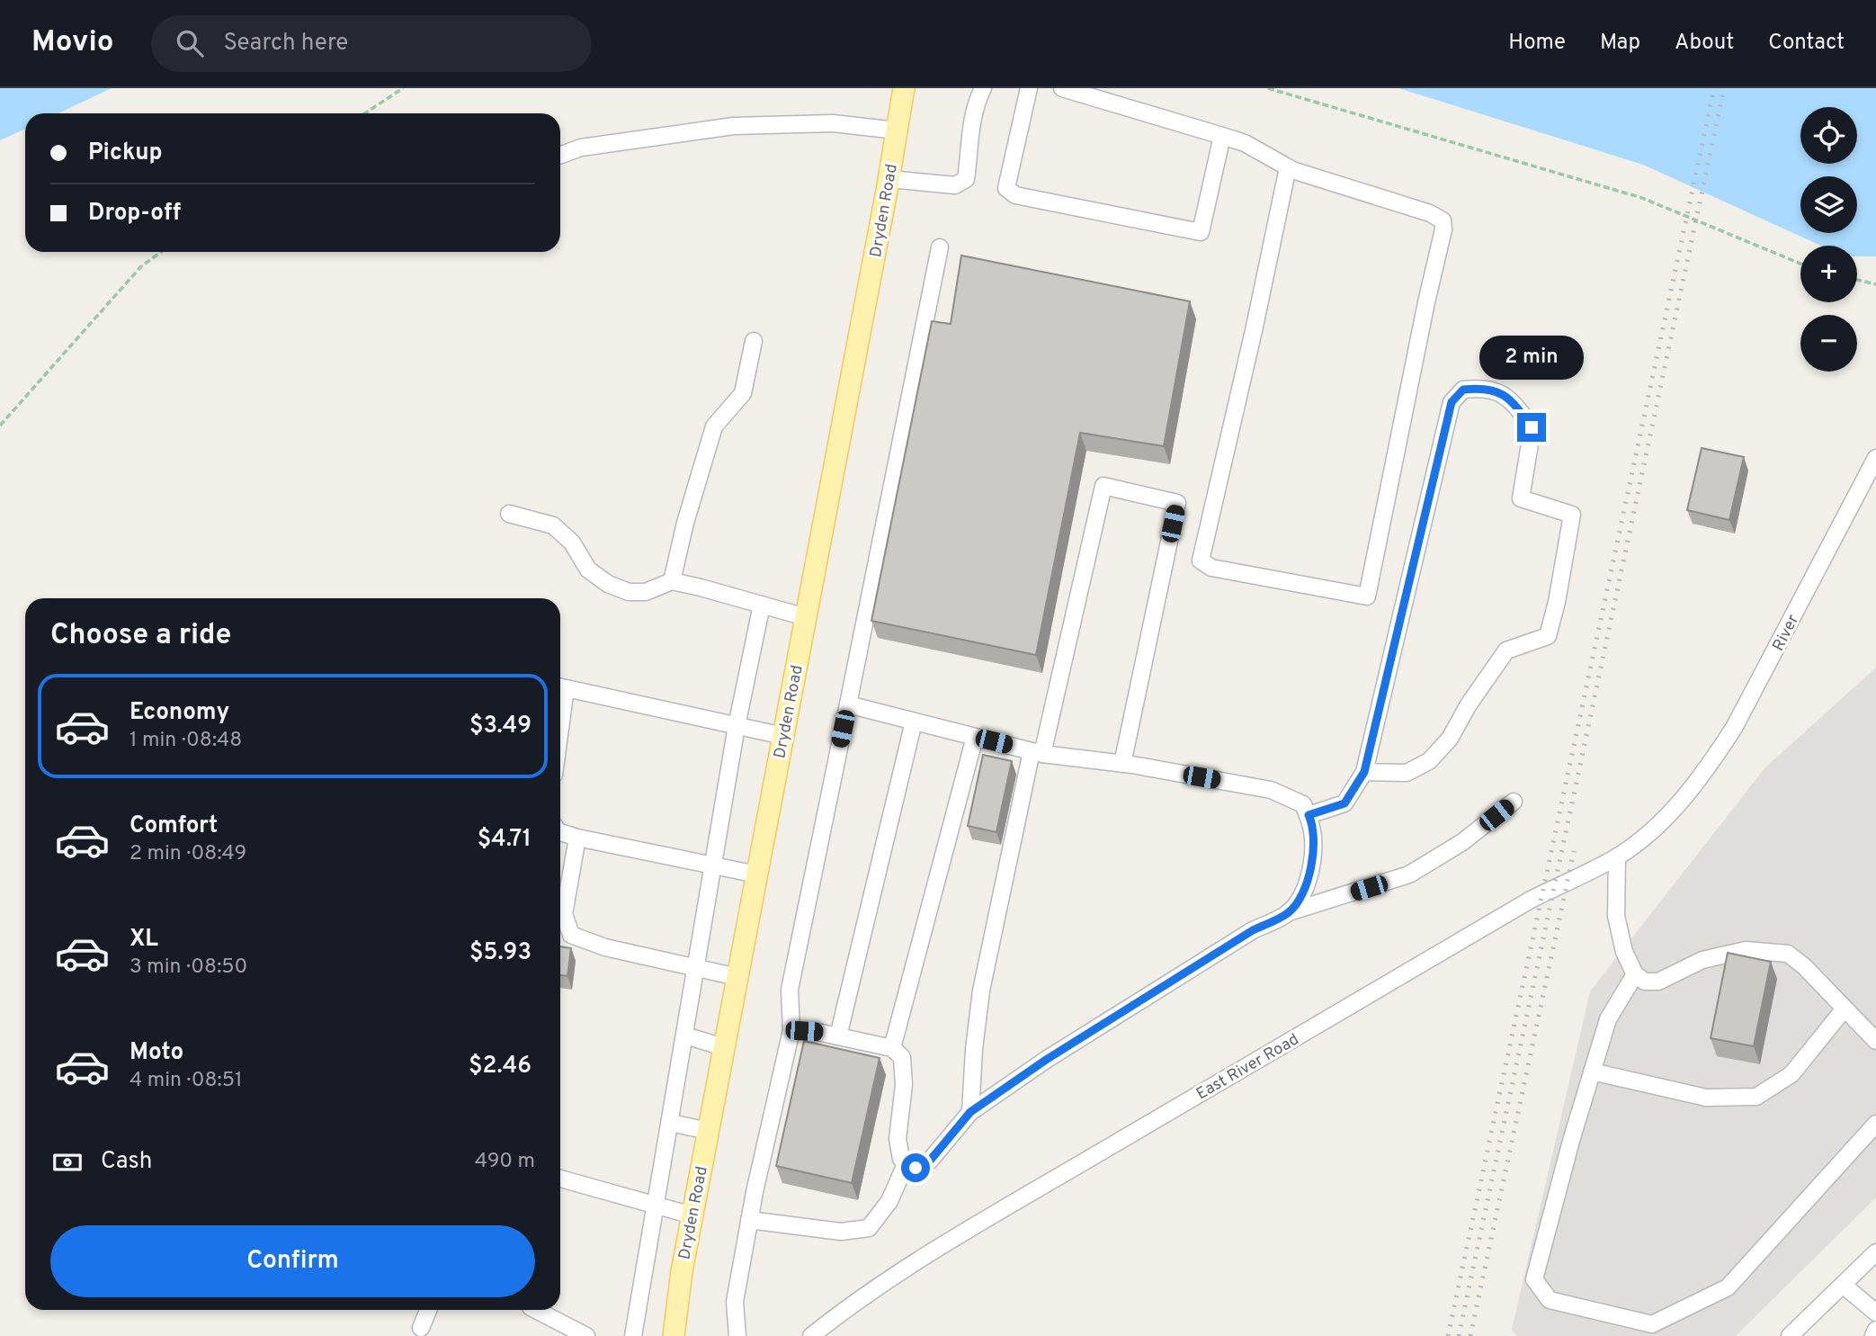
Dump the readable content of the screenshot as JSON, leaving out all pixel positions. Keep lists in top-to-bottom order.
{
  "streets": {
    "main road": ["Dryden Road"],
    "street": ["River", "East River Road"]
  },
  "crossings": [
    ["River", "East River Road"]
  ],
  "page": {
    "header": "Movio",
    "search": "Search here",
    "nav": [
      "Home",
      "Map",
      "About",
      "Contact"
    ],
    "map_buttons": ["+", "−"],
    "banner": ["Pickup", "Drop-off"],
    "bubble": "2 min",
    "heading": "Choose a ride",
    "list": [
      {
        "name": "Economy",
        "note": "1 min · 08:48",
        "value": "$3.49"
      },
      {
        "name": "Comfort",
        "note": "2 min · 08:49",
        "value": "$4.71"
      },
      {
        "name": "XL",
        "note": "3 min · 08:50",
        "value": "$5.93"
      },
      {
        "name": "Moto",
        "note": "4 min · 08:51",
        "value": "$2.46"
      }
    ],
    "pay": ["Cash", "490 m"],
    "buttons": "Confirm"
  }
}
